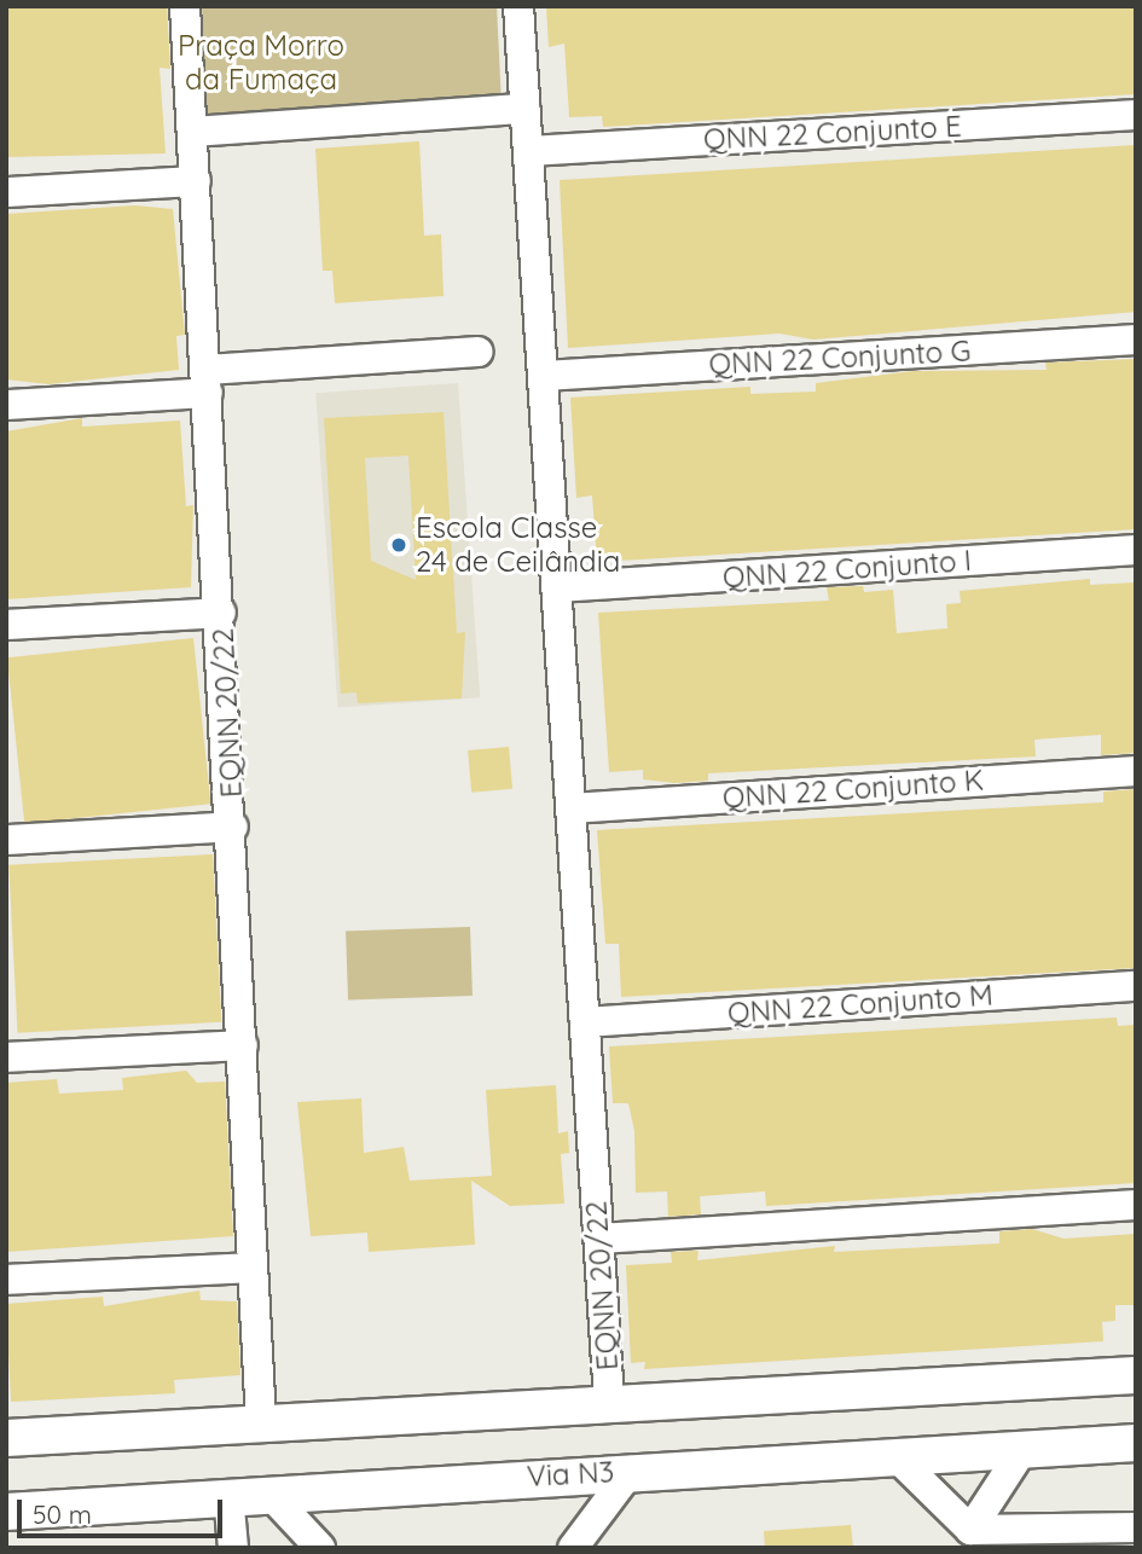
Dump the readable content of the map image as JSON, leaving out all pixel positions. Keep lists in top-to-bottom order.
{
  "streets": {
    "main road": ["Via N3"],
    "street": [
      "QNN 22 Conjunto E",
      "QNN 22 Conjunto G",
      "QNN 22 Conjunto I",
      "EQNN 20/22",
      "QNN 22 Conjunto K",
      "QNN 22 Conjunto M"
    ]
  },
  "crossings": [
    ["QNN 22 Conjunto E", "EQNN 20/22"],
    ["QNN 22 Conjunto G", "EQNN 20/22"],
    ["QNN 22 Conjunto I", "EQNN 20/22"],
    ["EQNN 20/22", "QNN 22 Conjunto K"],
    ["EQNN 20/22", "QNN 22 Conjunto M"]
  ],
  "parks": ["Praça Morro da Fumaça"],
  "places": ["Escola Classe 24 de Ceilândia"],
  "scale_bar": "50 m"
}
